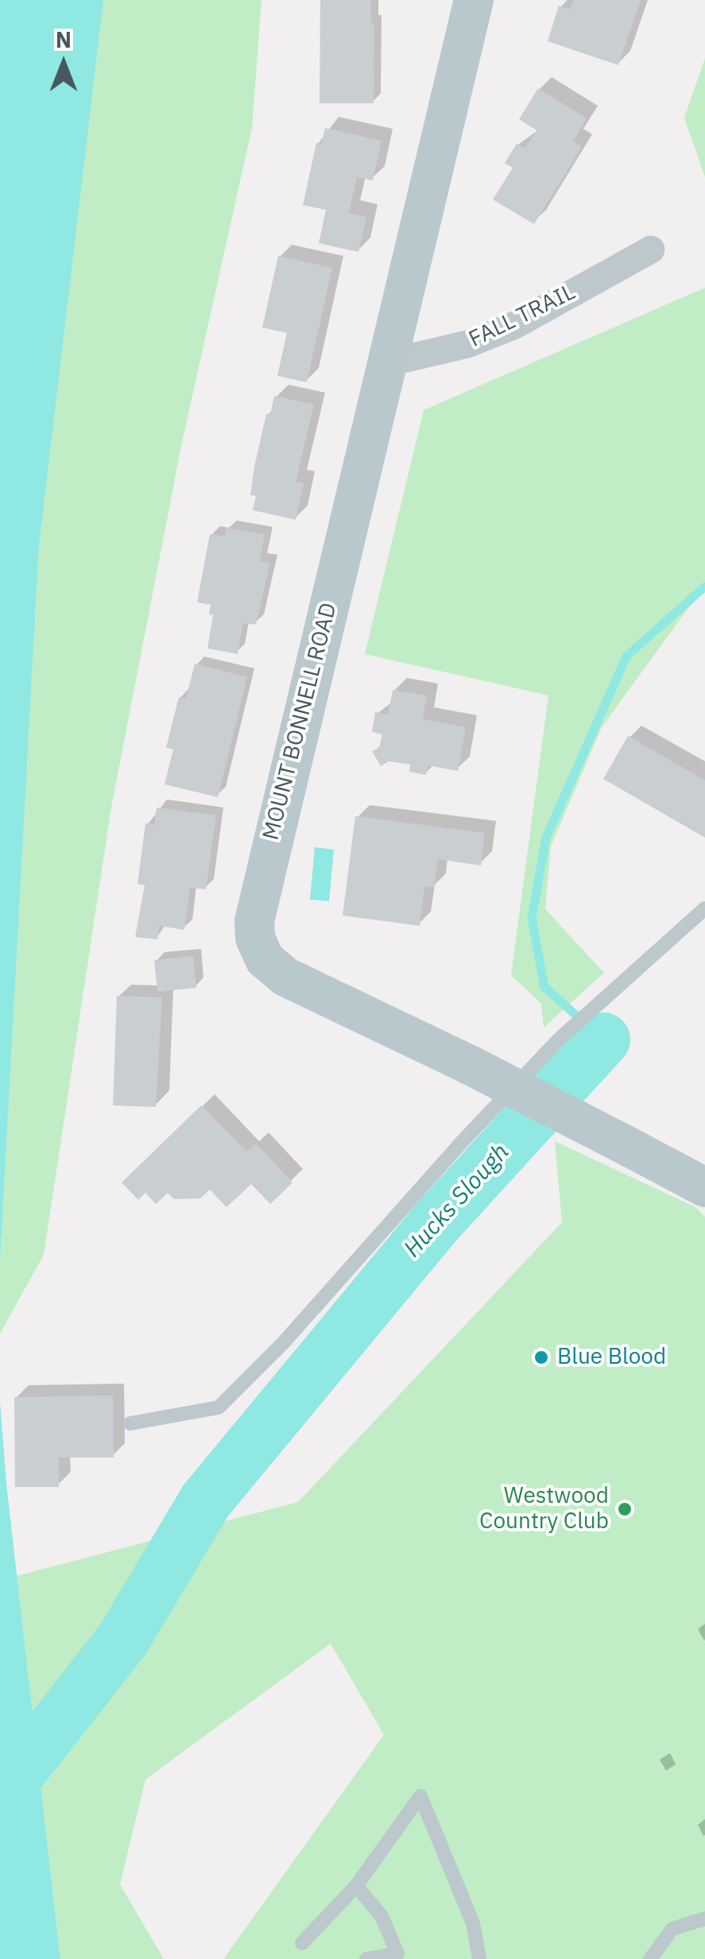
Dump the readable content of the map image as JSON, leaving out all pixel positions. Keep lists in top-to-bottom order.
{
  "streets": {
    "street": ["FALL TRAIL", "MOUNT BONNELL ROAD"]
  },
  "crossings": [
    ["FALL TRAIL", "MOUNT BONNELL ROAD"]
  ],
  "water": ["Hucks Slough"],
  "places": ["Blue Blood", "Westwood Country Club"],
  "north": "top"
}
